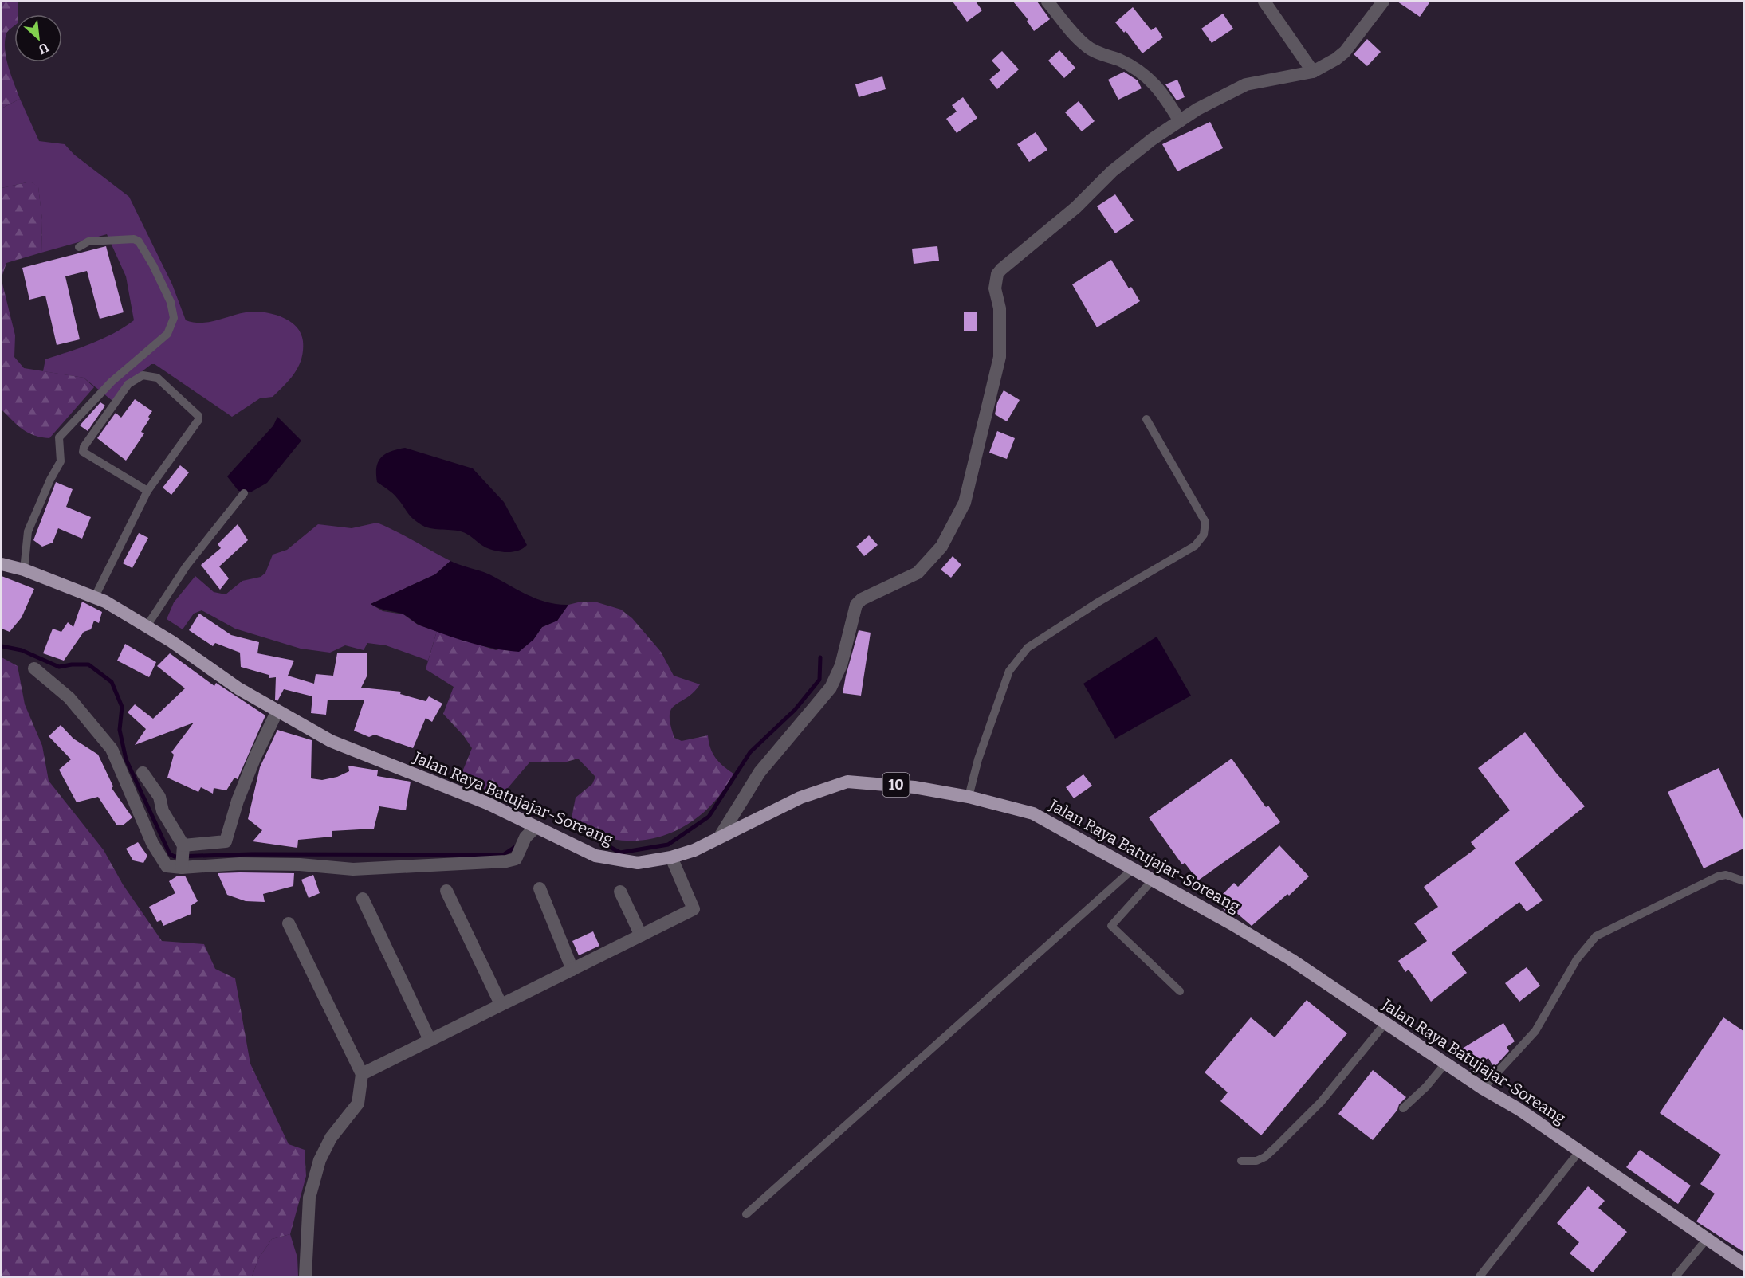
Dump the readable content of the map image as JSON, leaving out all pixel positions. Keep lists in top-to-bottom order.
{
  "streets": {
    "highway": ["10", "Jalan Raya Batujajar-Soreang"]
  },
  "north": "bottom right"
}
